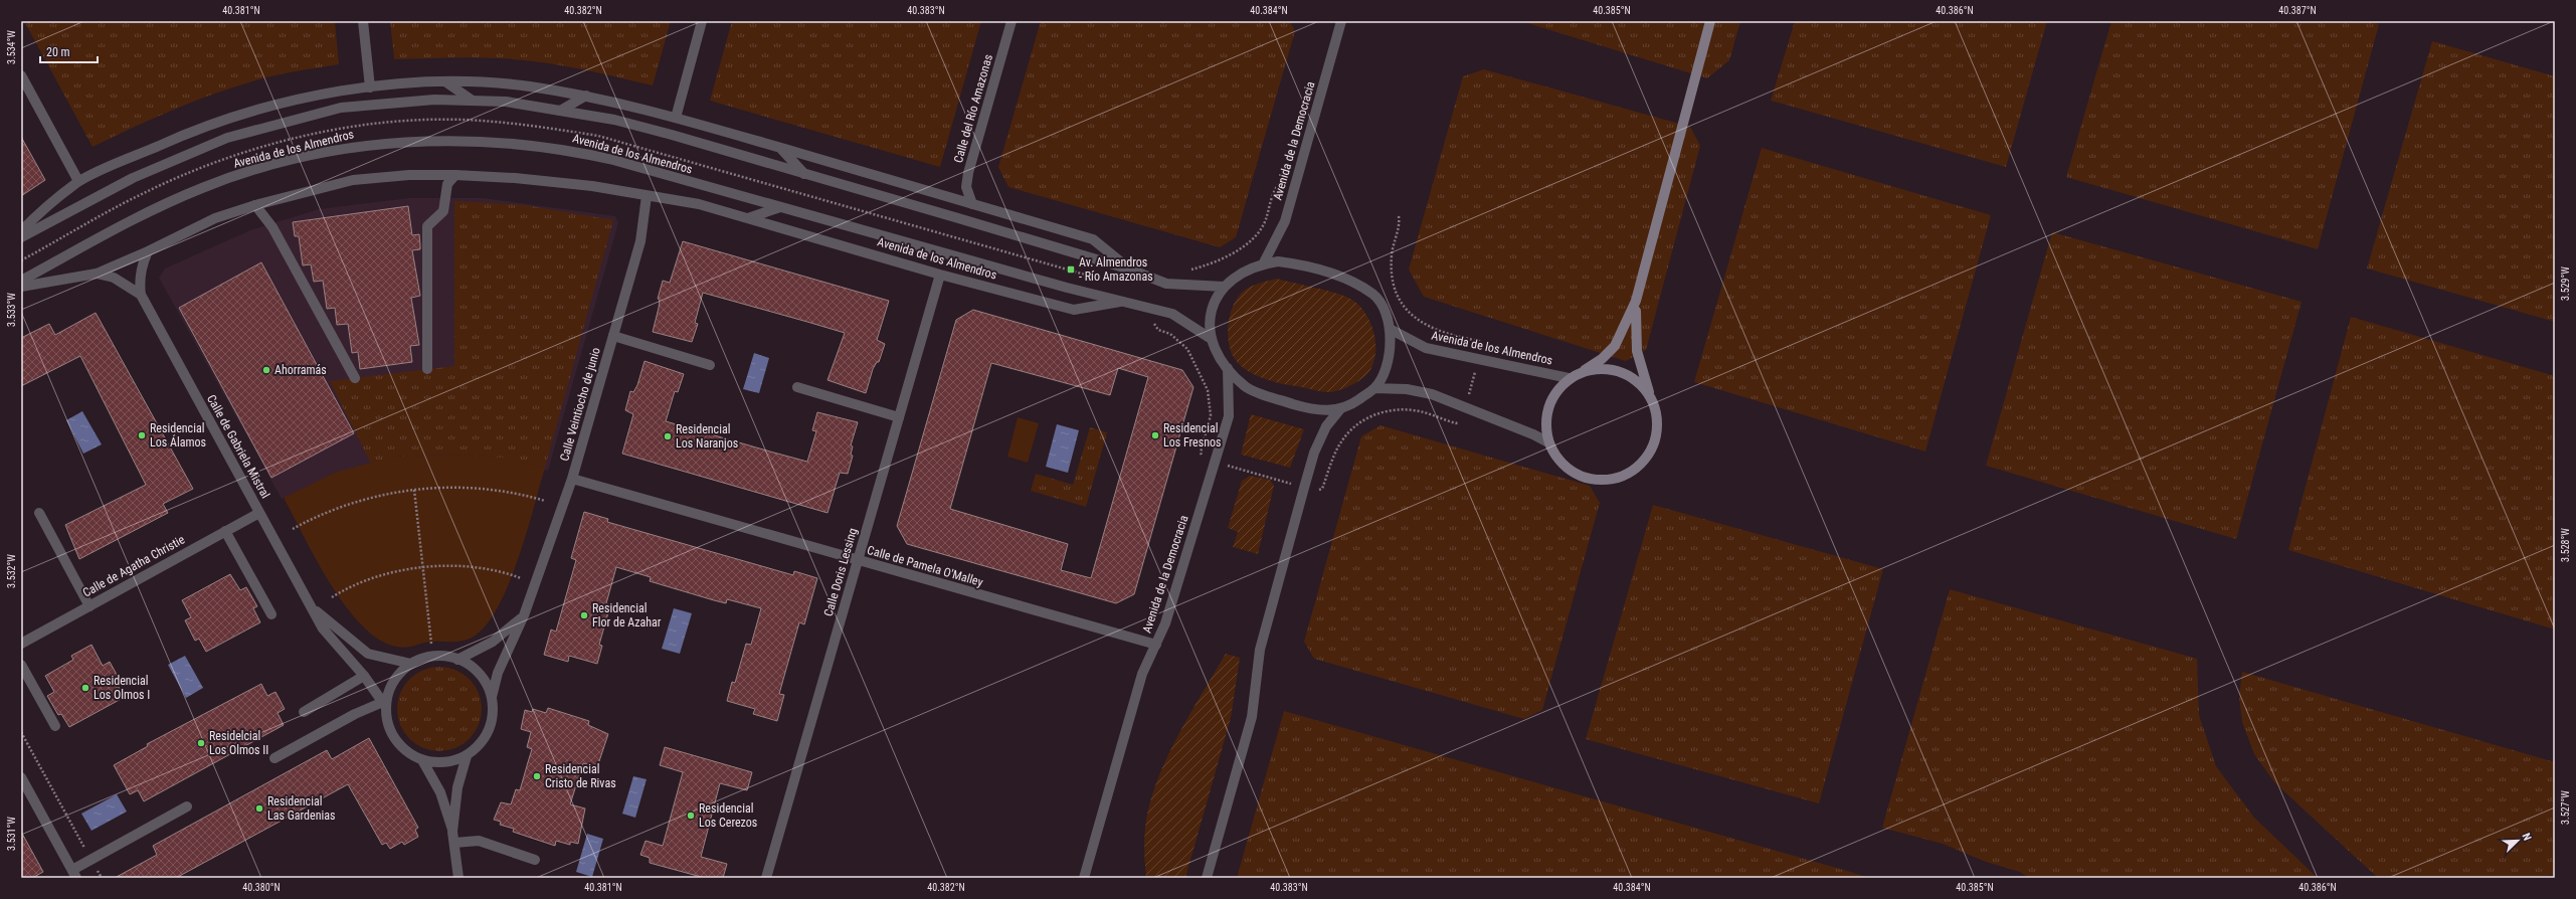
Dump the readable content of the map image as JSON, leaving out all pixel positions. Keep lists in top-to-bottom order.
{
  "streets": {
    "street": [
      "Calle del Río Amazonas",
      "Avenida de la Democracia",
      "Avenida de los Almendros",
      "Calle Veintiocho de junio",
      "Calle de Gabriela Mistral",
      "Calle de Agatha Christie",
      "Calle de Pamela O'Malley",
      "Calle Doris Lessing"
    ]
  },
  "crossings": [
    ["Calle del Río Amazonas", "Avenida de los Almendros"],
    ["Avenida de la Democracia", "Calle de Pamela O'Malley"],
    ["Avenida de los Almendros", "Calle Veintiocho de junio"],
    ["Avenida de los Almendros", "Calle de Gabriela Mistral"],
    ["Avenida de los Almendros", "Calle Doris Lessing"],
    ["Calle Veintiocho de junio", "Calle de Gabriela Mistral"],
    ["Calle Veintiocho de junio", "Calle de Pamela O'Malley"],
    ["Calle de Gabriela Mistral", "Calle de Agatha Christie"],
    ["Calle de Pamela O'Malley", "Calle Doris Lessing"]
  ],
  "places": {
    "transit": ["Av. Almendros - Río Amazonas"],
    "other": [
      "Ahorramás",
      "Residencial Los Álamos",
      "Residencial Los Fresnos",
      "Residencial Los Naranjos",
      "Residencial Flor de Azahar",
      "Residencial Los Olmos I",
      "Residelcial Los Olmos II",
      "Residencial Cristo de Rivas",
      "Residencial Las Gardenias",
      "Residencial Los Cerezos"
    ]
  },
  "scale_bar": "20 m",
  "north": "top right",
  "coordinates": [
    "40.381°N",
    "40.382°N",
    "40.383°N",
    "40.384°N",
    "40.385°N",
    "40.386°N",
    "40.387°N",
    "3.534°W",
    "3.529°W",
    "3.533°W",
    "3.528°W",
    "3.532°W",
    "3.527°W",
    "3.531°W",
    "40.380°N"
  ]
}
